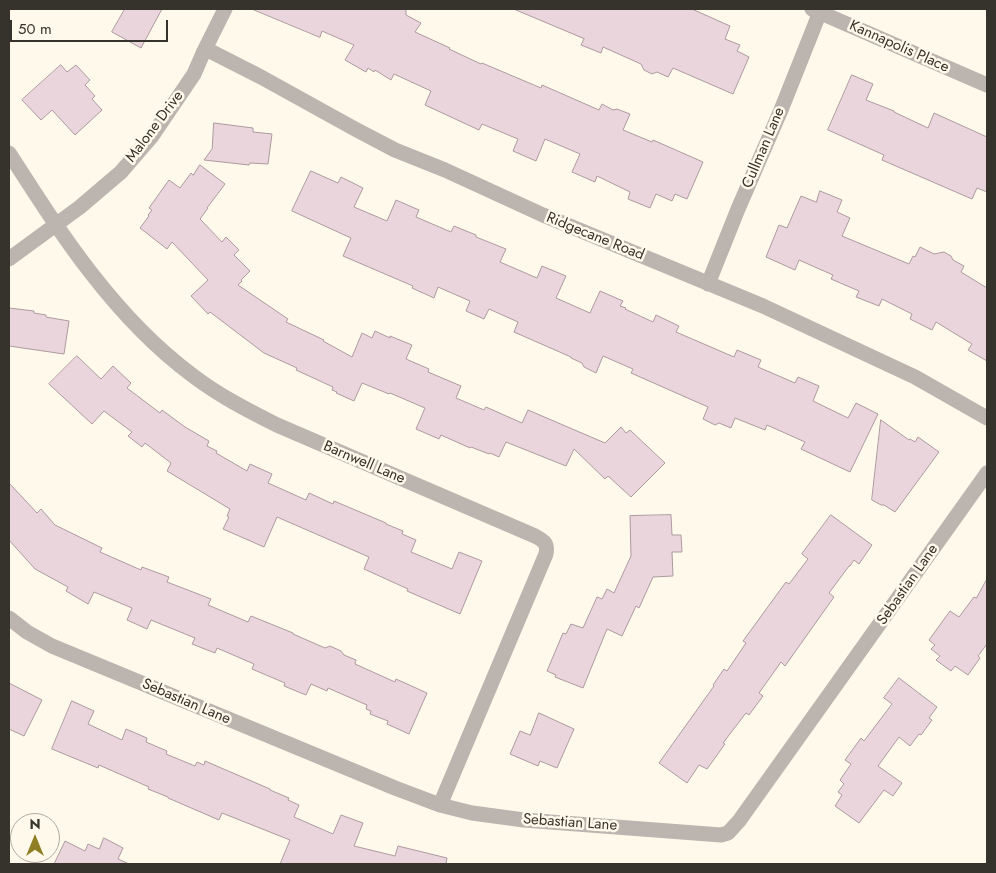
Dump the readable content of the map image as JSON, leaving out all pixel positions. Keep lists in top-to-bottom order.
{
  "streets": {
    "street": [
      "Kannapolis Place",
      "Malone Drive",
      "Cullman Lane",
      "Ridgecane Road",
      "Barnwell Lane",
      "Sebastian Lane"
    ]
  },
  "crossings": [
    ["Kannapolis Place", "Cullman Lane"],
    ["Malone Drive", "Ridgecane Road"],
    ["Malone Drive", "Barnwell Lane"],
    ["Cullman Lane", "Ridgecane Road"],
    ["Barnwell Lane", "Sebastian Lane"]
  ],
  "scale_bar": "50 m",
  "north": "top"
}
